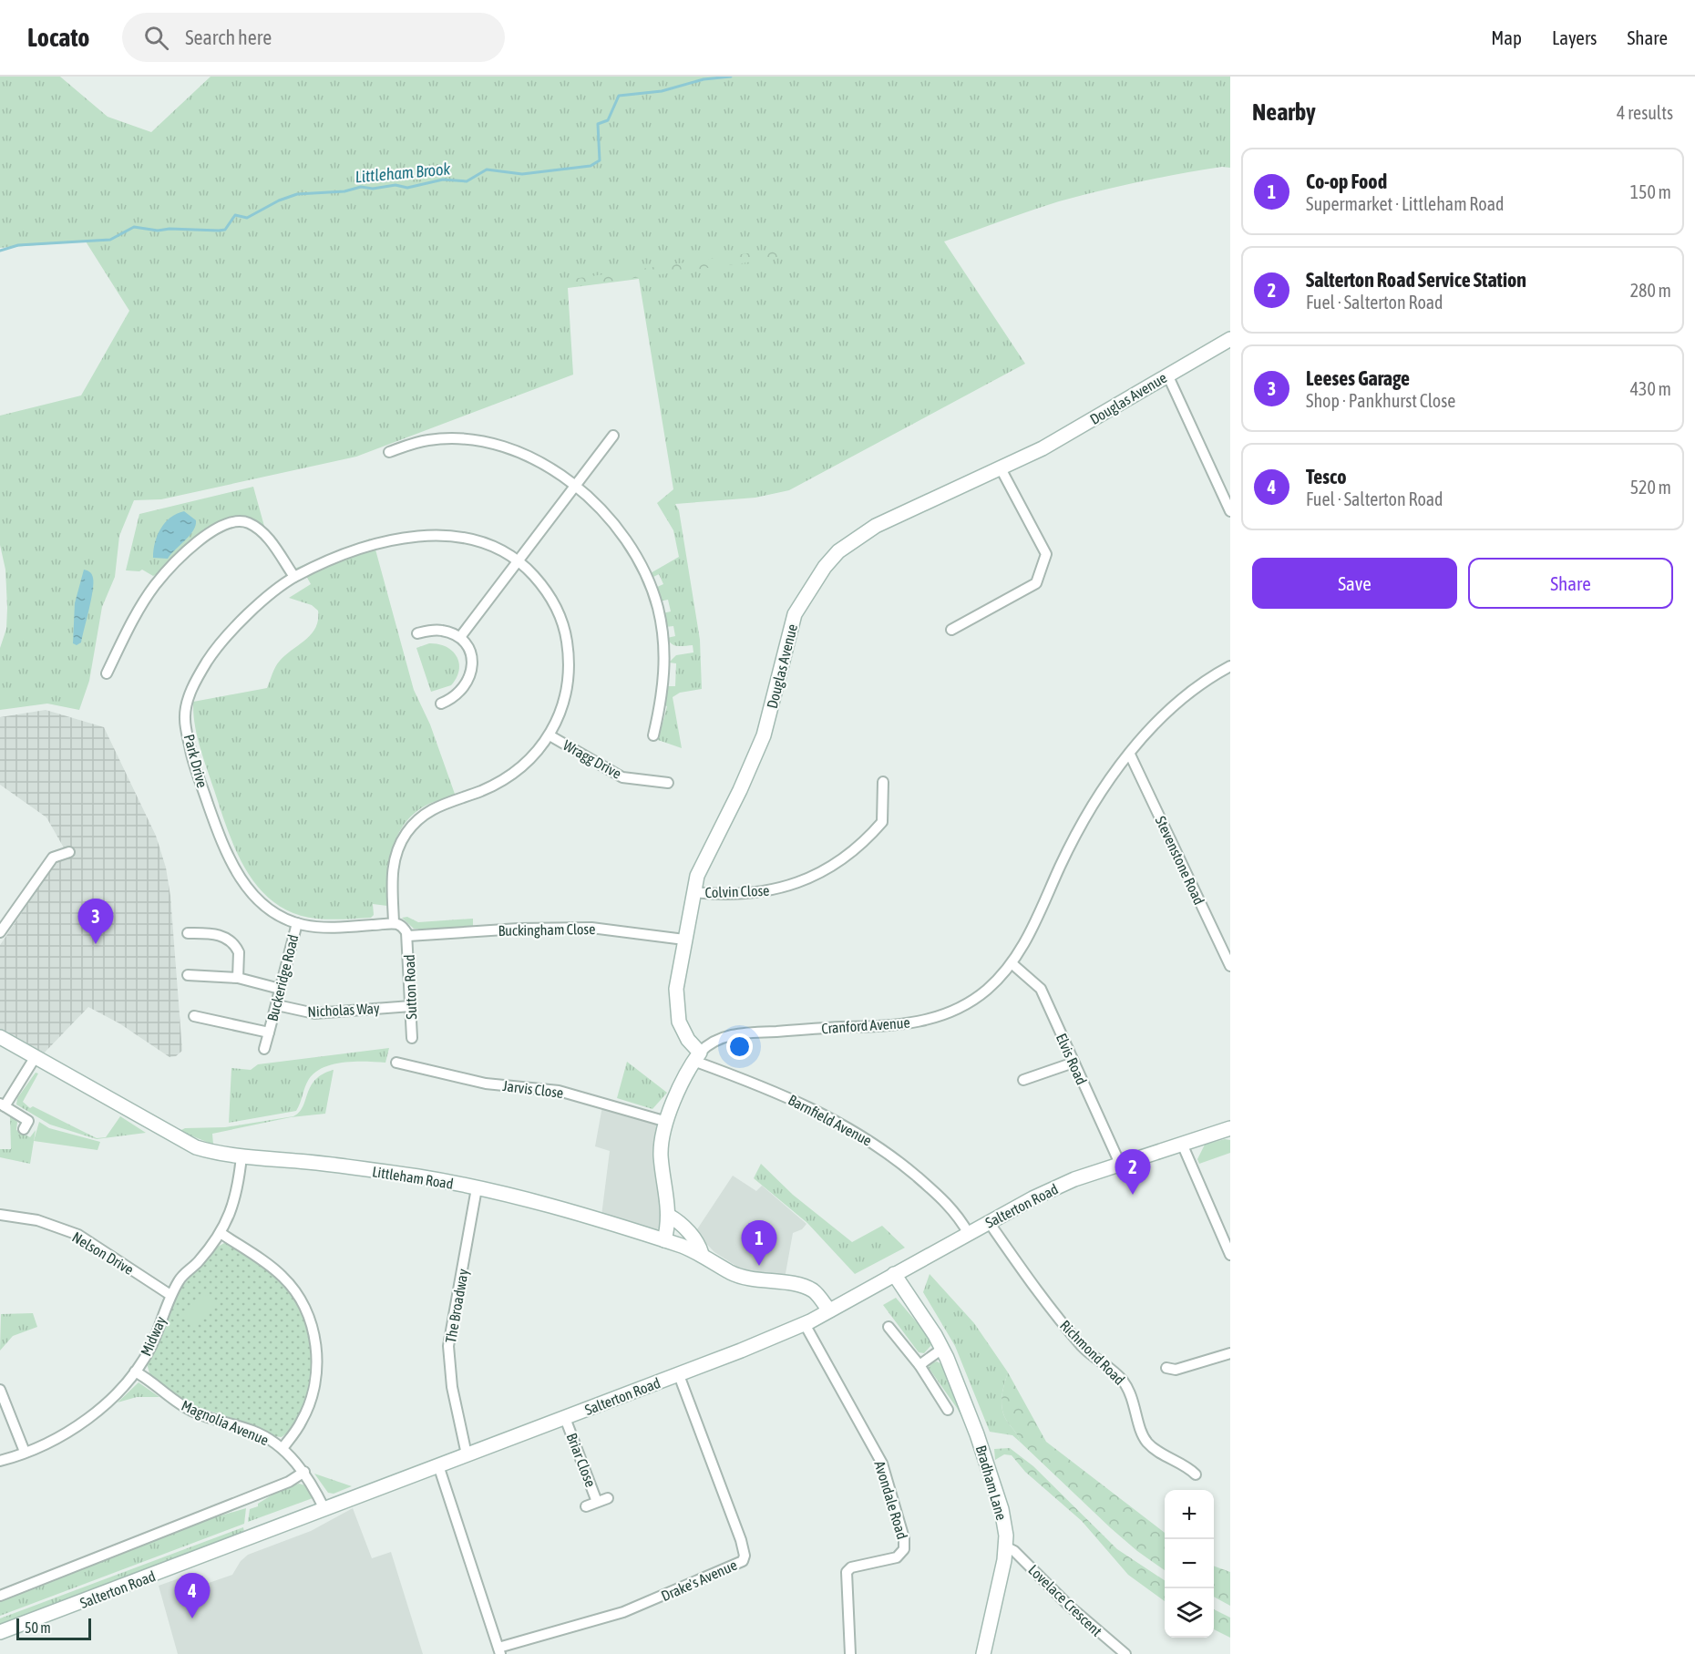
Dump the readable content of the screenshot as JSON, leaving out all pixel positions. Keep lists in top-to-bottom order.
{
  "streets": {
    "street": [
      "Douglas Avenue",
      "Wragg Drive",
      "Park Drive",
      "Stevenstone Road",
      "Colvin Close",
      "Buckingham Close",
      "Buckeridge Road",
      "Sutton Road",
      "Nicholas Way",
      "Cranford Avenue",
      "Elvis Road",
      "Jarvis Close",
      "Barnfield Avenue",
      "Littleham Road",
      "Salterton Road",
      "Nelson Drive",
      "The Broadway",
      "Midway",
      "Richmond Road",
      "Magnolia Avenue",
      "Briar Close",
      "Bradham Lane",
      "Avondale Road",
      "Drake's Avenue",
      "Lovelace Crescent"
    ]
  },
  "crossings": [
    ["Douglas Avenue", "Colvin Close"],
    ["Douglas Avenue", "Buckingham Close"],
    ["Douglas Avenue", "Cranford Avenue"],
    ["Douglas Avenue", "Barnfield Avenue"],
    ["Wragg Drive", "Park Drive"],
    ["Park Drive", "Buckeridge Road"],
    ["Stevenstone Road", "Cranford Avenue"],
    ["Buckingham Close", "Sutton Road"],
    ["Buckeridge Road", "Nicholas Way"],
    ["Sutton Road", "Nicholas Way"],
    ["Cranford Avenue", "Elvis Road"],
    ["Cranford Avenue", "Barnfield Avenue"],
    ["Elvis Road", "Salterton Road"],
    ["Barnfield Avenue", "Salterton Road"],
    ["Littleham Road", "Salterton Road"],
    ["Littleham Road", "The Broadway"],
    ["Littleham Road", "Midway"],
    ["Salterton Road", "The Broadway"],
    ["Salterton Road", "Richmond Road"],
    ["Salterton Road", "Magnolia Avenue"],
    ["Salterton Road", "Briar Close"],
    ["Salterton Road", "Bradham Lane"],
    ["Salterton Road", "Avondale Road"],
    ["Salterton Road", "Drake's Avenue"],
    ["Nelson Drive", "Midway"],
    ["Midway", "Magnolia Avenue"],
    ["Bradham Lane", "Lovelace Crescent"]
  ],
  "water": ["Littleham Brook"],
  "scale_bar": "50 m",
  "page": {
    "header": "Locato",
    "search": "Search here",
    "nav": ["Map", "Layers", "Share"],
    "heading": ["Nearby", "4 results"],
    "list": [
      {
        "mark": "1",
        "name": "Co-op Food",
        "note": "Supermarket · Littleham Road",
        "value": "150 m"
      },
      {
        "mark": "2",
        "name": "Salterton Road Service Station",
        "note": "Fuel · Salterton Road",
        "value": "280 m"
      },
      {
        "mark": "3",
        "name": "Leeses Garage",
        "note": "Shop · Pankhurst Close",
        "value": "430 m"
      },
      {
        "mark": "4",
        "name": "Tesco",
        "note": "Fuel · Salterton Road",
        "value": "520 m"
      }
    ],
    "buttons": ["Save", "Share"],
    "pins": [
      "3",
      "2",
      "1",
      "4"
    ],
    "map_buttons": ["+", "−"],
    "scale": "50 m"
  }
}
